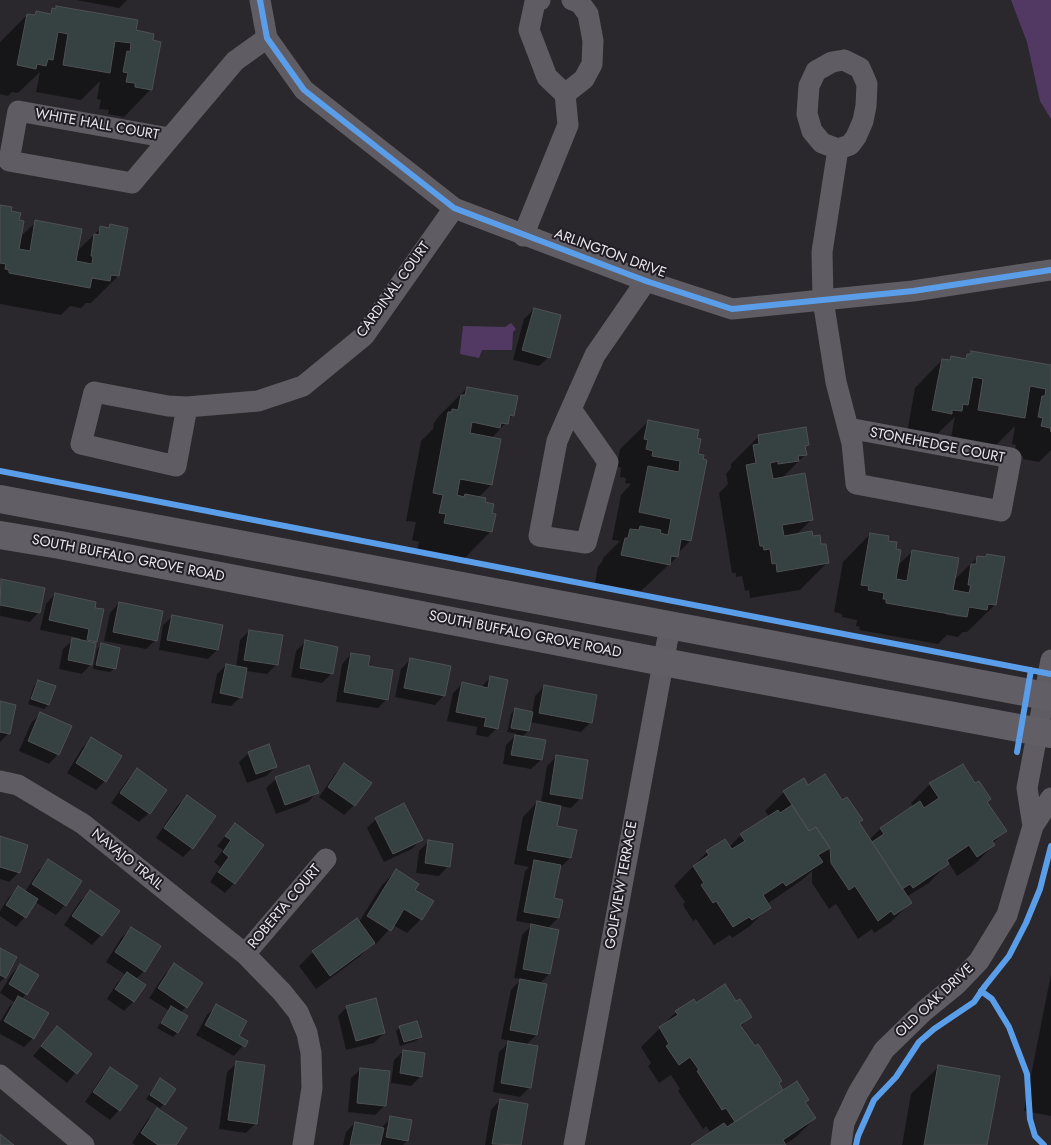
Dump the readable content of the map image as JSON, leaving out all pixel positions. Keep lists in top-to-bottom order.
{
  "streets": {
    "main road": ["SOUTH BUFFALO GROVE ROAD"],
    "street": [
      "WHITE HALL COURT",
      "ARLINGTON DRIVE",
      "CARDINAL COURT",
      "STONEHEDGE COURT",
      "NAVAJO TRAIL",
      "GOLFVIEW TERRACE",
      "ROBERTA COURT",
      "OLD OAK DRIVE"
    ]
  },
  "crossings": [
    ["WHITE HALL COURT", "ARLINGTON DRIVE"],
    ["ARLINGTON DRIVE", "CARDINAL COURT"],
    ["ARLINGTON DRIVE", "STONEHEDGE COURT"],
    ["SOUTH BUFFALO GROVE ROAD", "GOLFVIEW TERRACE"],
    ["SOUTH BUFFALO GROVE ROAD", "OLD OAK DRIVE"],
    ["NAVAJO TRAIL", "ROBERTA COURT"]
  ]
}
